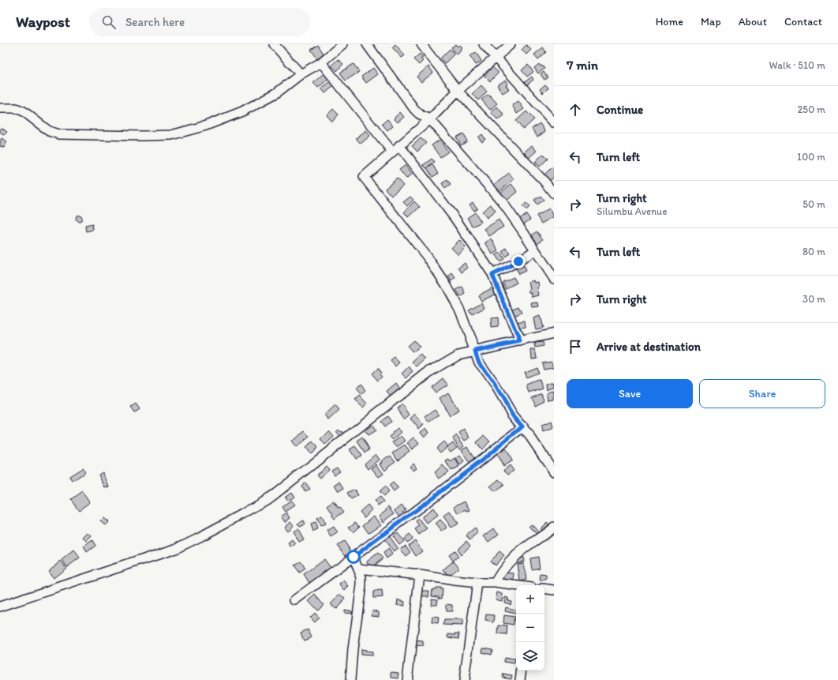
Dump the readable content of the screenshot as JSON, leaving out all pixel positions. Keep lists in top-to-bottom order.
{
  "page": {
    "header": "Waypost",
    "search": "Search here",
    "nav": [
      "Home",
      "Map",
      "About",
      "Contact"
    ],
    "heading": ["7 min", "Walk · 510 m"],
    "list": [
      ["Continue", "250 m"],
      ["Turn left", "100 m"],
      ["Turn right", "Silumbu Avenue", "50 m"],
      ["Turn left", "80 m"],
      ["Turn right", "30 m"],
      "Arrive at destination"
    ],
    "buttons": ["Save", "Share"],
    "map_buttons": ["+", "−"]
  }
}
